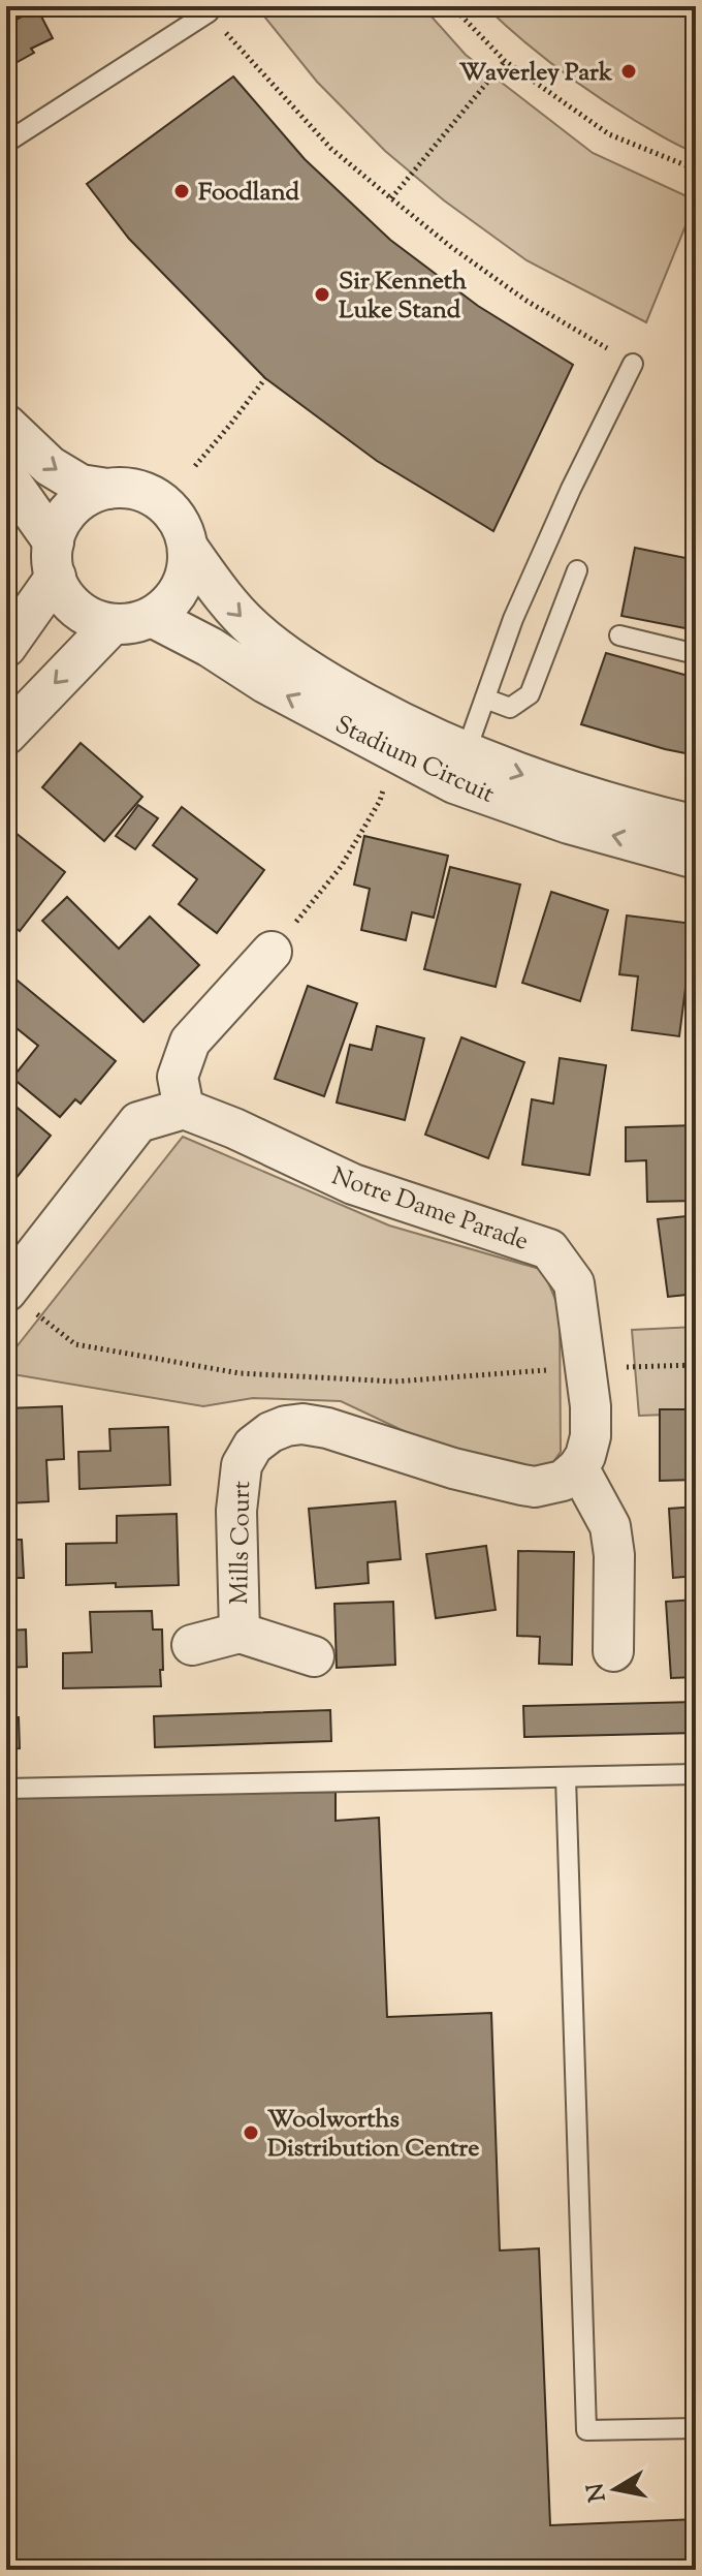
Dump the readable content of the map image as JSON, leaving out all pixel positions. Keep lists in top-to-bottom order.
{
  "streets": {
    "street": ["Stadium Circuit", "Notre Dame Parade", "Mills Court"]
  },
  "crossings": [
    ["Notre Dame Parade", "Mills Court"]
  ],
  "places": [
    "Waverley Park",
    "Foodland",
    "Sir Kenneth Luke Stand",
    "Woolworths Distribution Centre"
  ],
  "north": "left"
}
